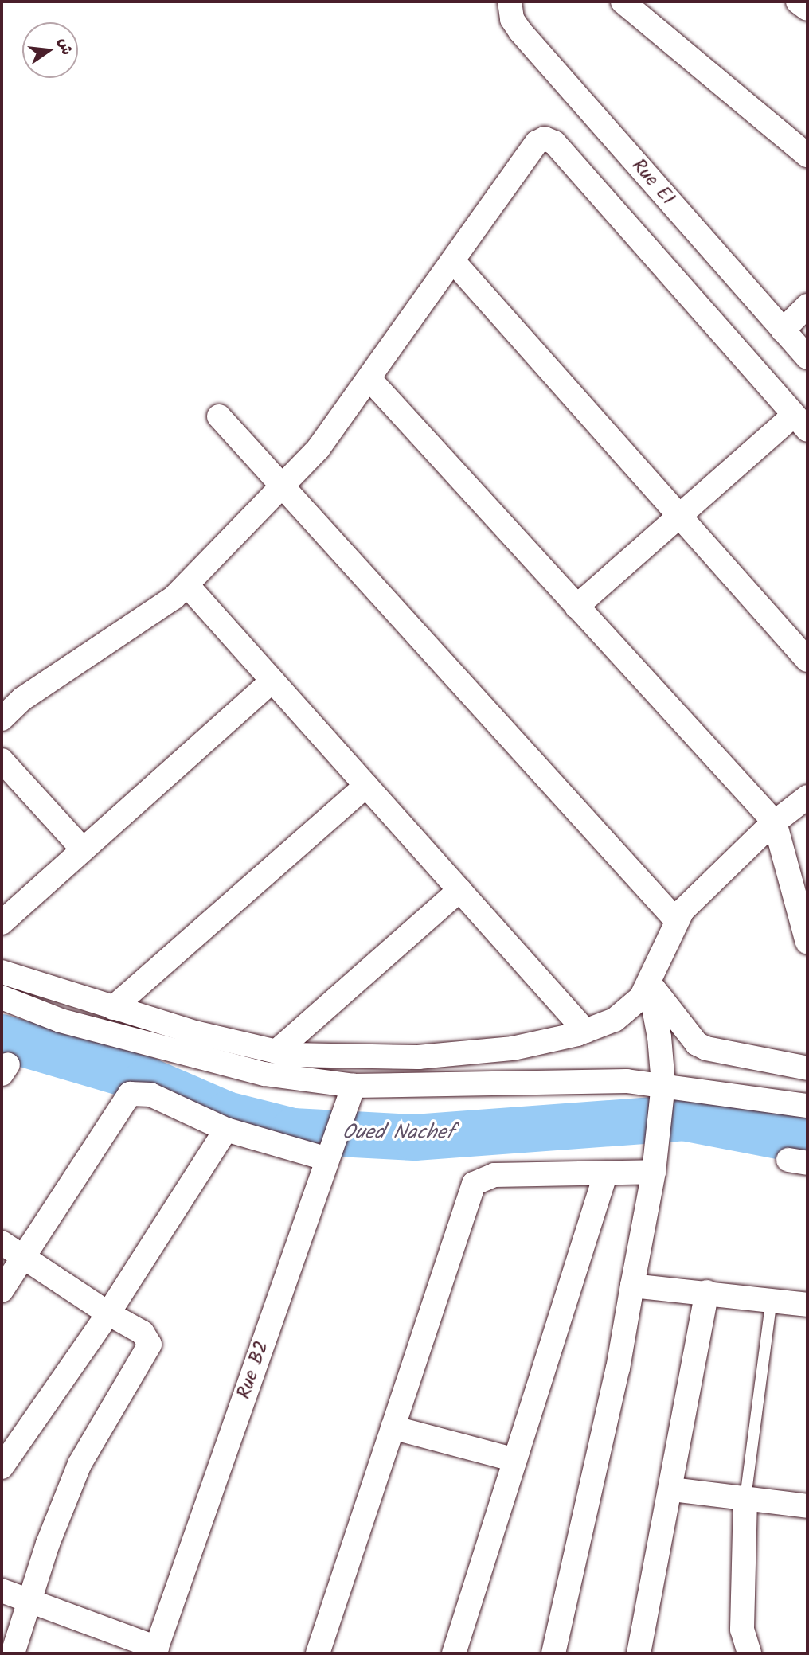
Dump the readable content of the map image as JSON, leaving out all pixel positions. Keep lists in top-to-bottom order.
{
  "streets": {
    "street": ["Rue E1", "Rue B2"]
  },
  "water": ["Oued Nachef"],
  "north": "right"
}
